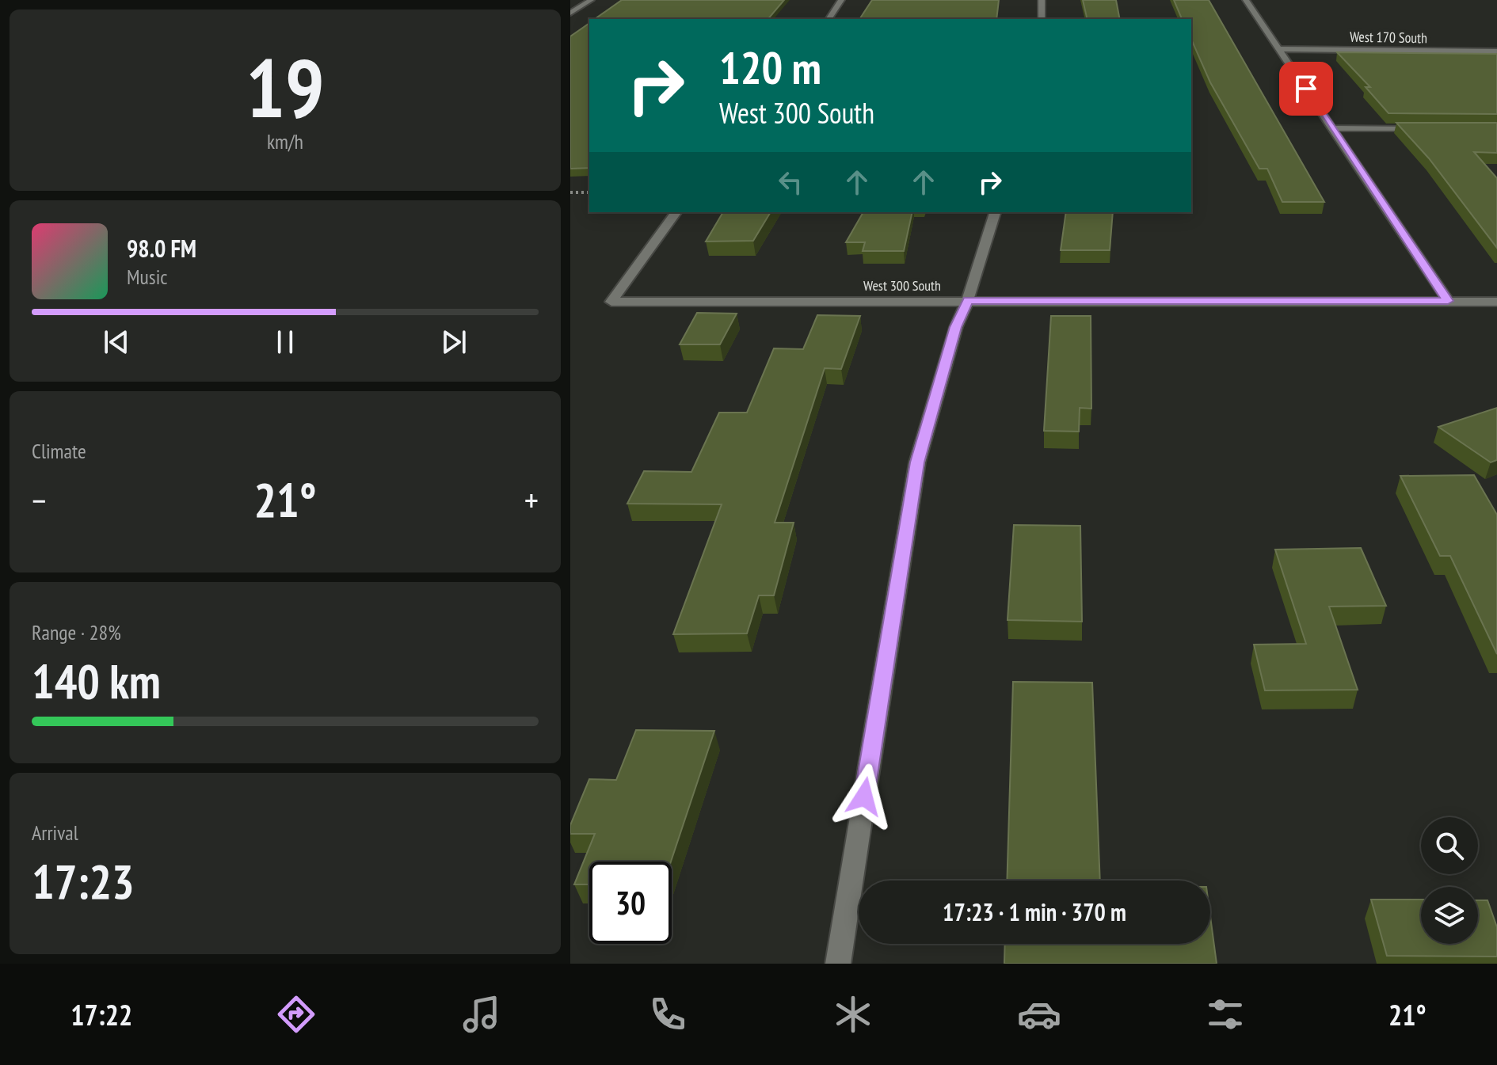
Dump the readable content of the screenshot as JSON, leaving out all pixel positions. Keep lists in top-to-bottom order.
{
  "streets": {
    "street": ["West 170 South", "West 300 South"]
  },
  "page": {
    "tile": [
      ["19", "km/h"],
      "Climate",
      ["Range · 28%", "140 km"],
      ["Arrival", "17:23"]
    ],
    "turn": ["120 m", "West 300 South"],
    "song": ["98.0 FM", "Music"],
    "heat": ["−", "21°", "+"],
    "limit": "30",
    "trip": "17:23 · 1 min · 370 m",
    "tabs": ["17:22", "21°"]
  }
}
